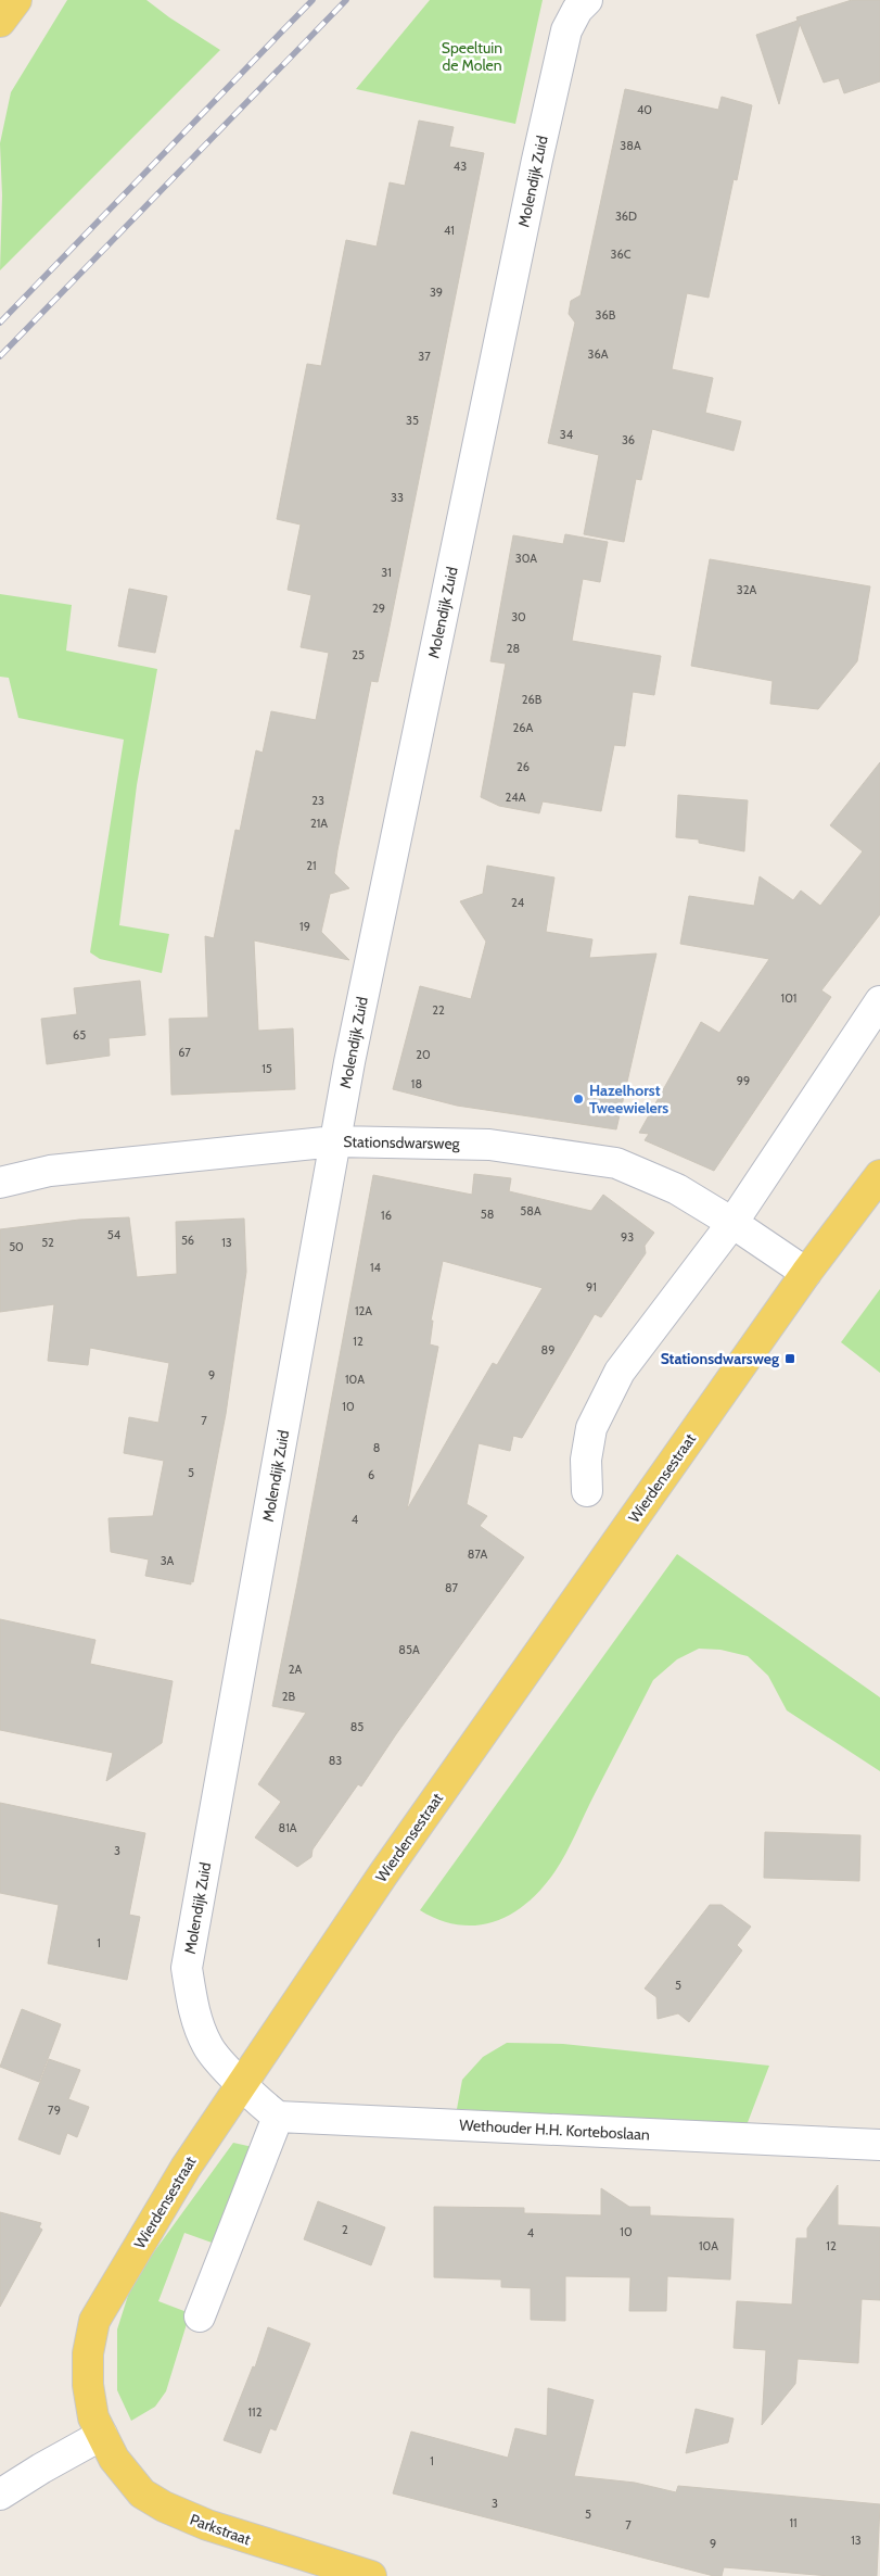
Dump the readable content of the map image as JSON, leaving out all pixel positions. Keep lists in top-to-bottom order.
{
  "streets": {
    "main road": ["Wierdensestraat", "Parkstraat"],
    "street": ["Molendijk Zuid", "Stationsdwarsweg", "Wethouder H.H. Korteboslaan"]
  },
  "crossings": [
    ["Molendijk Zuid", "Stationsdwarsweg"],
    ["Molendijk Zuid", "Wierdensestraat"],
    ["Stationsdwarsweg", "Wierdensestraat"],
    ["Wierdensestraat", "Parkstraat"]
  ],
  "parks": ["Speeltuin de Molen"],
  "places": {
    "other": ["Hazelhorst Tweewielers"],
    "transit": ["Stationsdwarsweg"]
  },
  "house_numbers": [
    "40",
    "38A",
    "43",
    "36D",
    "41",
    "36C",
    "39",
    "36B",
    "36A",
    "37",
    "35",
    "34",
    "36",
    "33",
    "30A",
    "31",
    "32A",
    "29",
    "30",
    "28",
    "25",
    "26B",
    "26A",
    "26",
    "24A",
    "23",
    "21A",
    "21",
    "24",
    "19",
    "101",
    "22",
    "65",
    "67",
    "20",
    "15",
    "99",
    "18",
    "58A",
    "58",
    "16",
    "54",
    "93",
    "56",
    "52",
    "13",
    "50",
    "14",
    "91",
    "12A",
    "12",
    "89",
    "9",
    "10A",
    "10",
    "7",
    "8",
    "5",
    "6",
    "4",
    "87A",
    "3A",
    "87",
    "85A",
    "2A",
    "2B",
    "85",
    "83",
    "81A",
    "3",
    "1",
    "5",
    "79",
    "2",
    "10",
    "4",
    "10A",
    "12",
    "112",
    "1",
    "3",
    "5",
    "11",
    "7",
    "13",
    "9"
  ]
}
